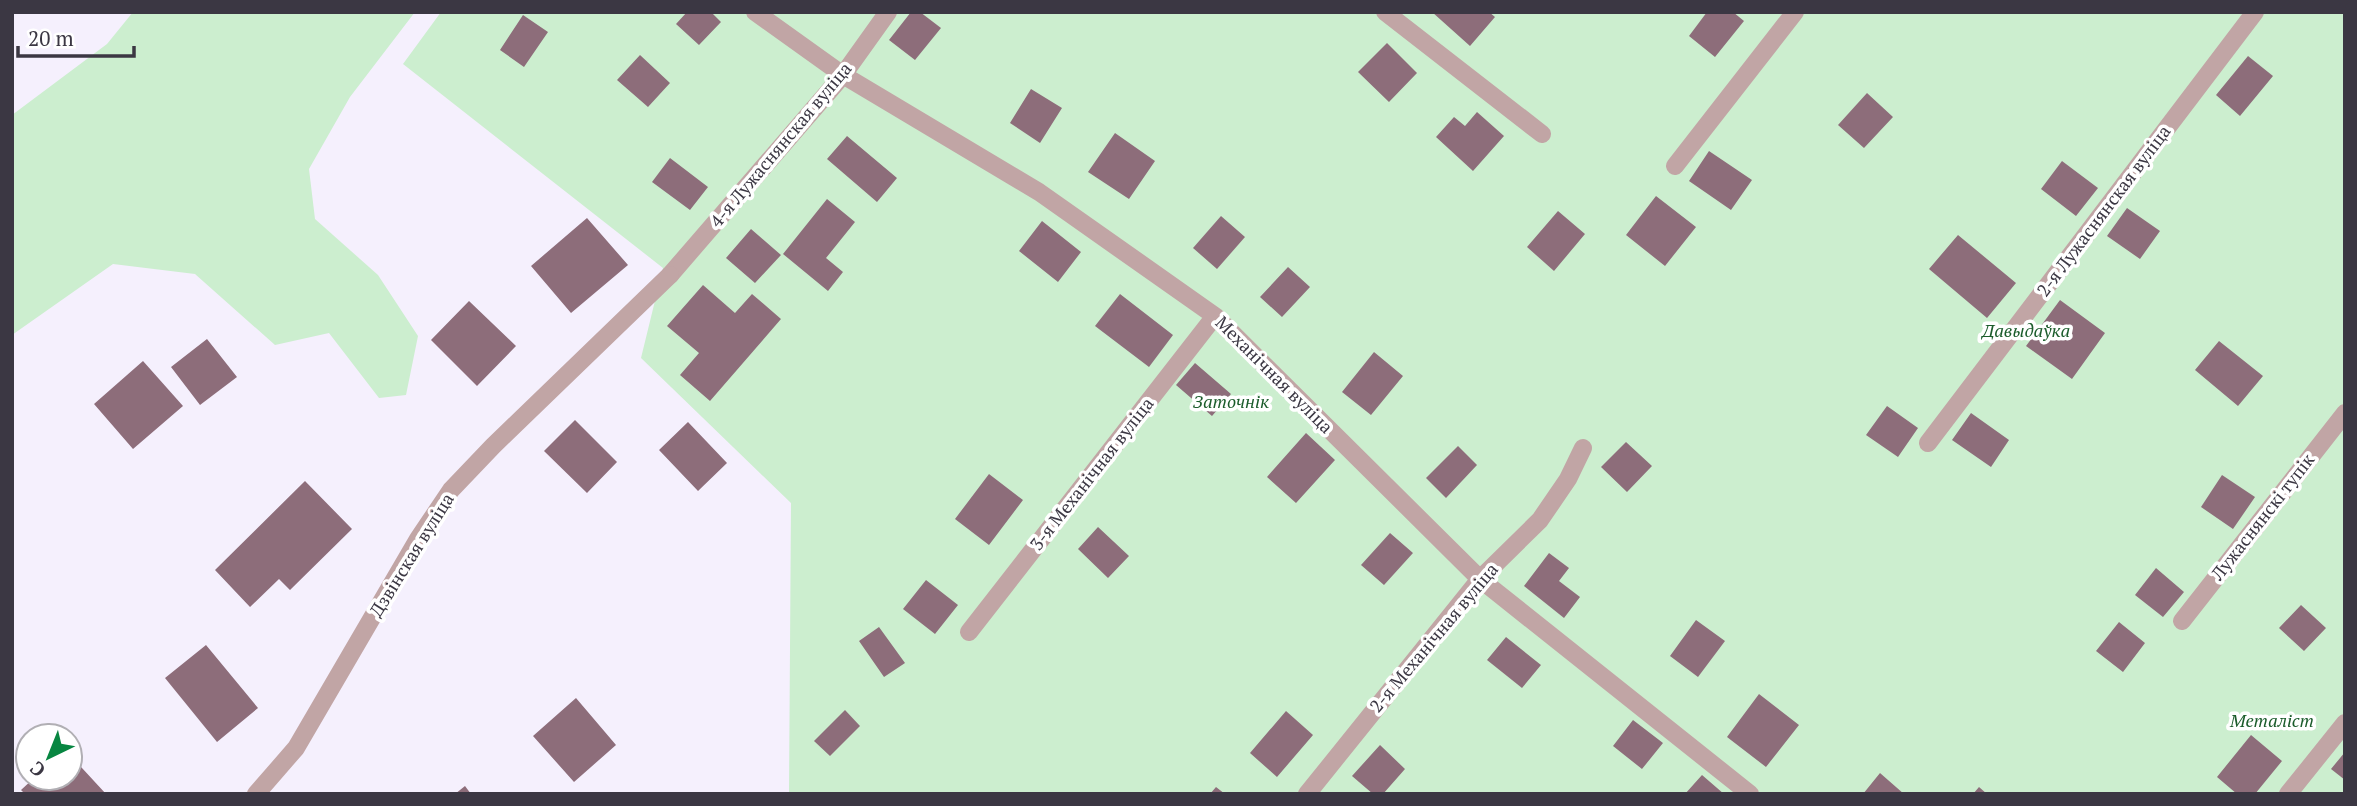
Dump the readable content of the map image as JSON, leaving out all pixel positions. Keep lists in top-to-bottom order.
{
  "streets": {
    "street": [
      "4-я Лужаснянская вуліца",
      "2-я Лужаснянская вуліца",
      "Механічная вуліца",
      "3-я Механічная вуліца",
      "Лужаснянскі тупік",
      "Дзвінская вуліца",
      "2-я Механічная вуліца"
    ]
  },
  "crossings": [
    ["4-я Лужаснянская вуліца", "Механічная вуліца"],
    ["4-я Лужаснянская вуліца", "Дзвінская вуліца"],
    ["Механічная вуліца", "3-я Механічная вуліца"],
    ["Механічная вуліца", "2-я Механічная вуліца"]
  ],
  "parks": ["Давыдаўка", "Заточнік", "Металіст"],
  "scale_bar": "20 m",
  "north": "bottom left"
}
